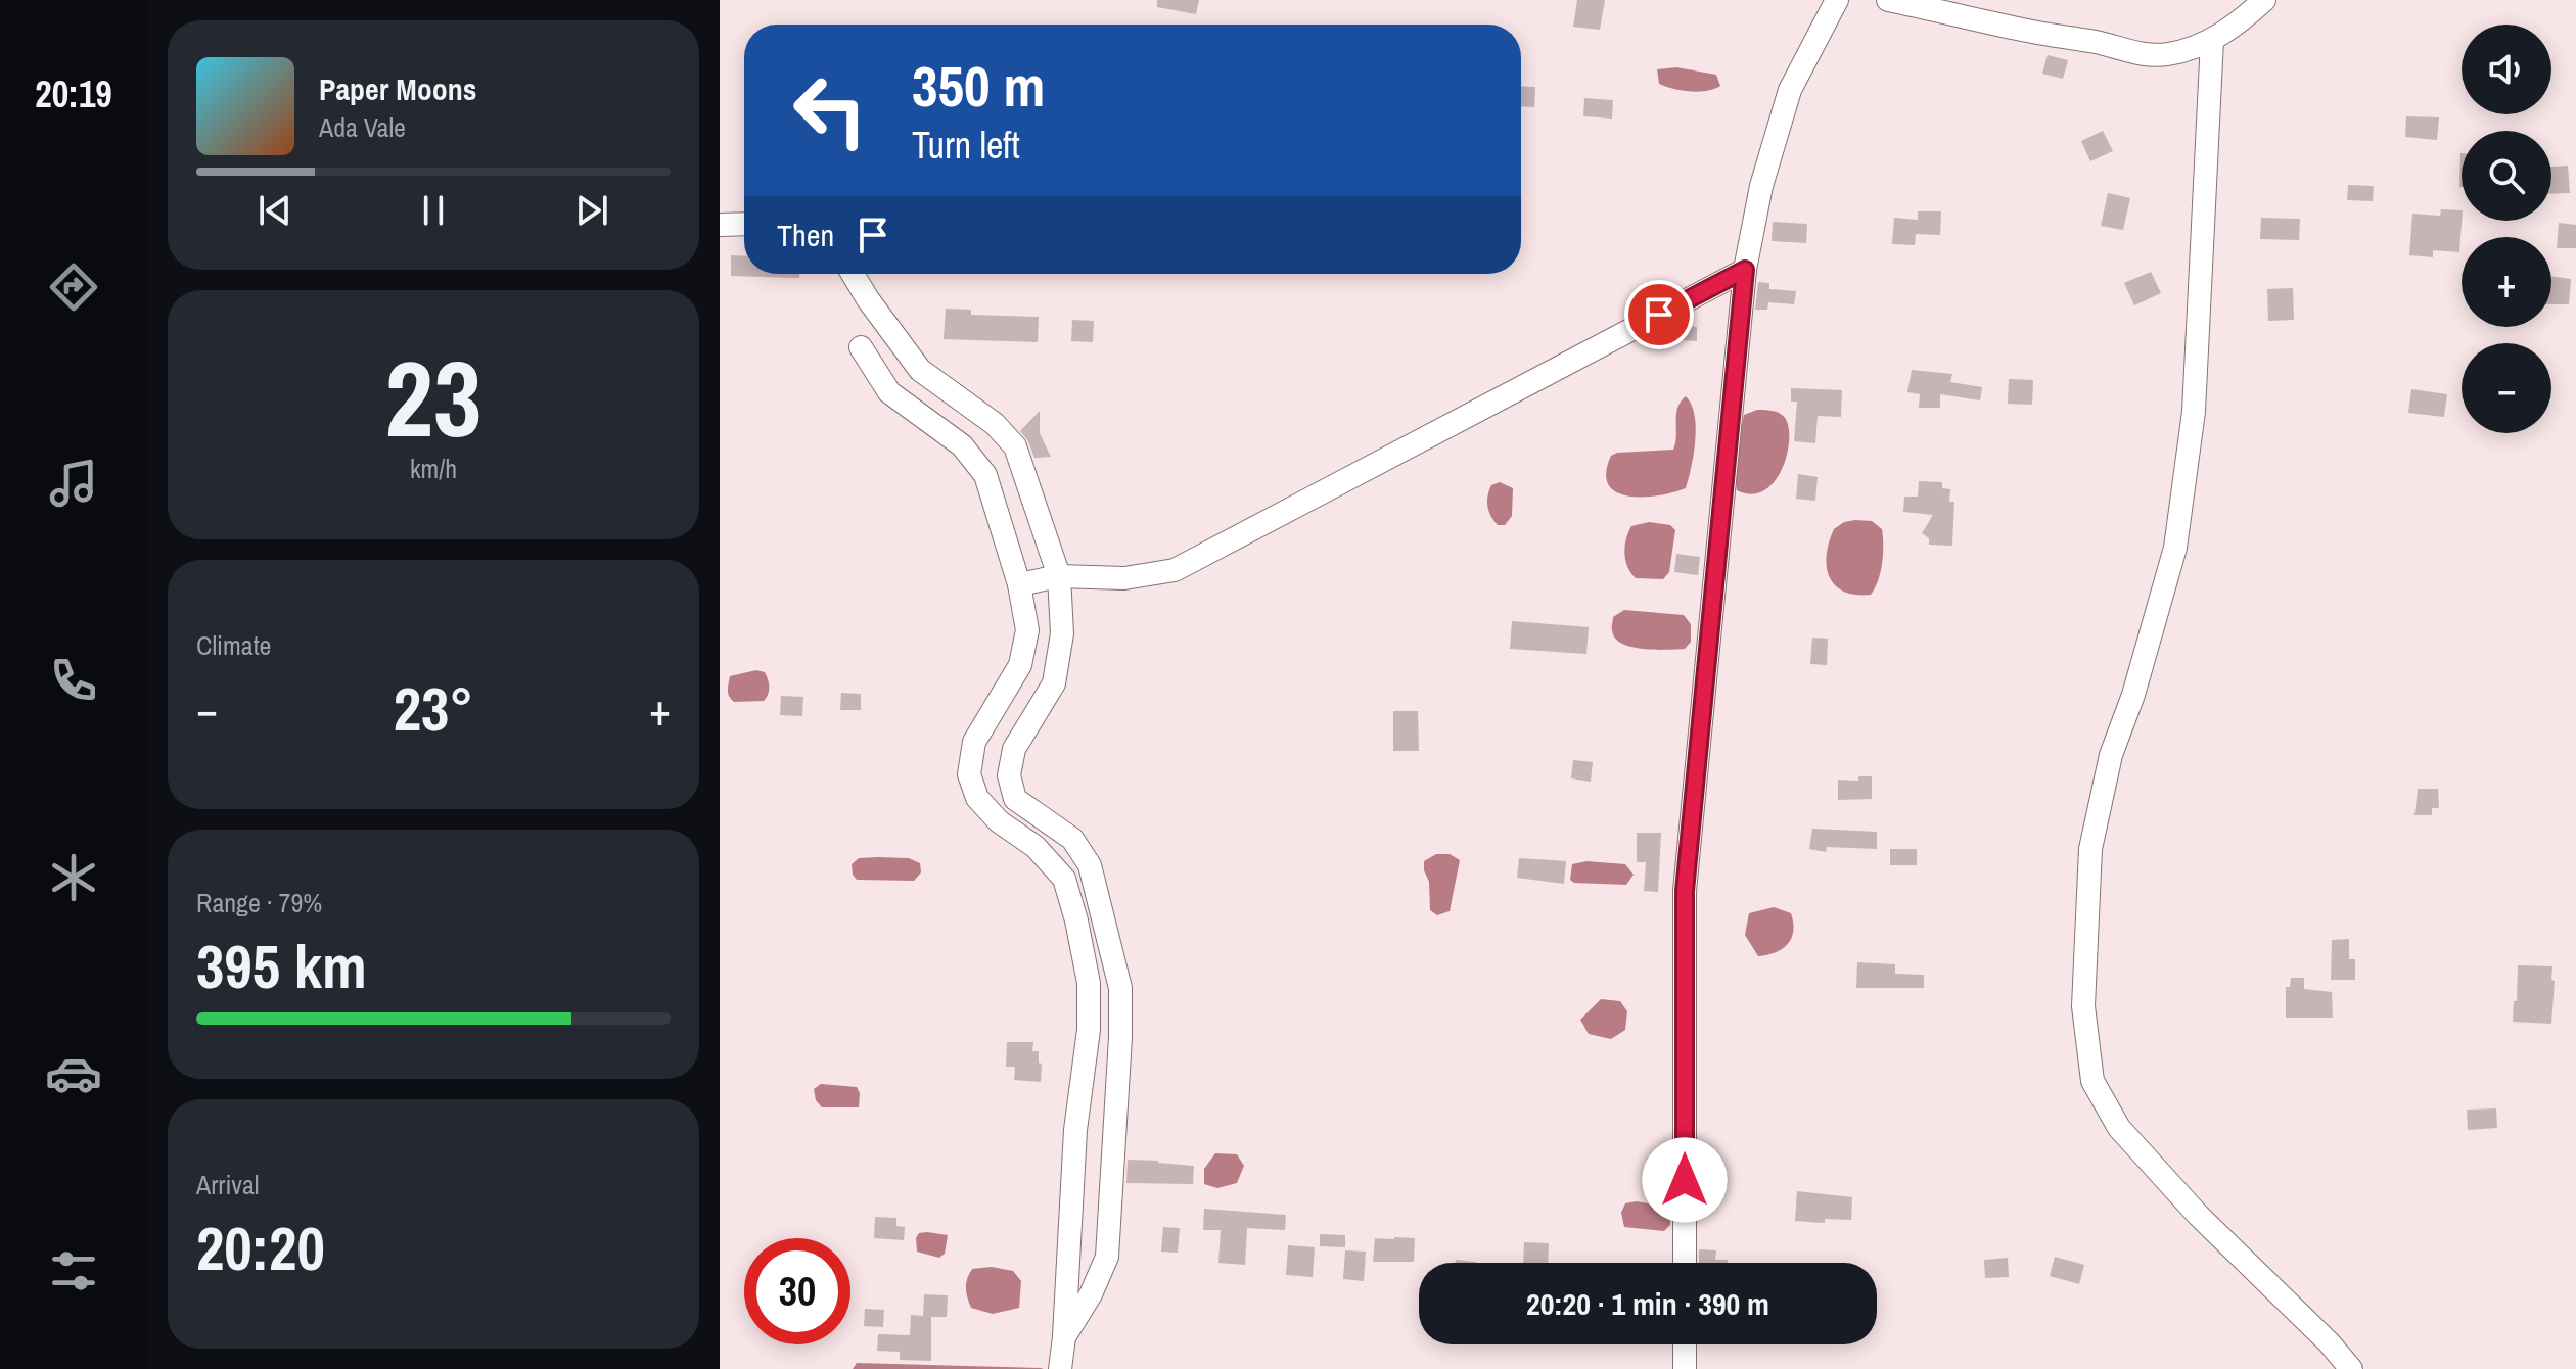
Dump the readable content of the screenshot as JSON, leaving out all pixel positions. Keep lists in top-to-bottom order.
{
  "page": {
    "tabs": "20:19",
    "map_buttons": ["+", "−"],
    "turn": ["350 m", "Turn left"],
    "song": ["Paper Moons", "Ada Vale"],
    "then": "Then",
    "tile": [
      ["23", "km/h"],
      "Climate",
      ["Range · 79%", "395 km"],
      ["Arrival", "20:20"]
    ],
    "heat": ["−", "23°", "+"],
    "limit": "30",
    "trip": "20:20 · 1 min · 390 m"
  }
}
